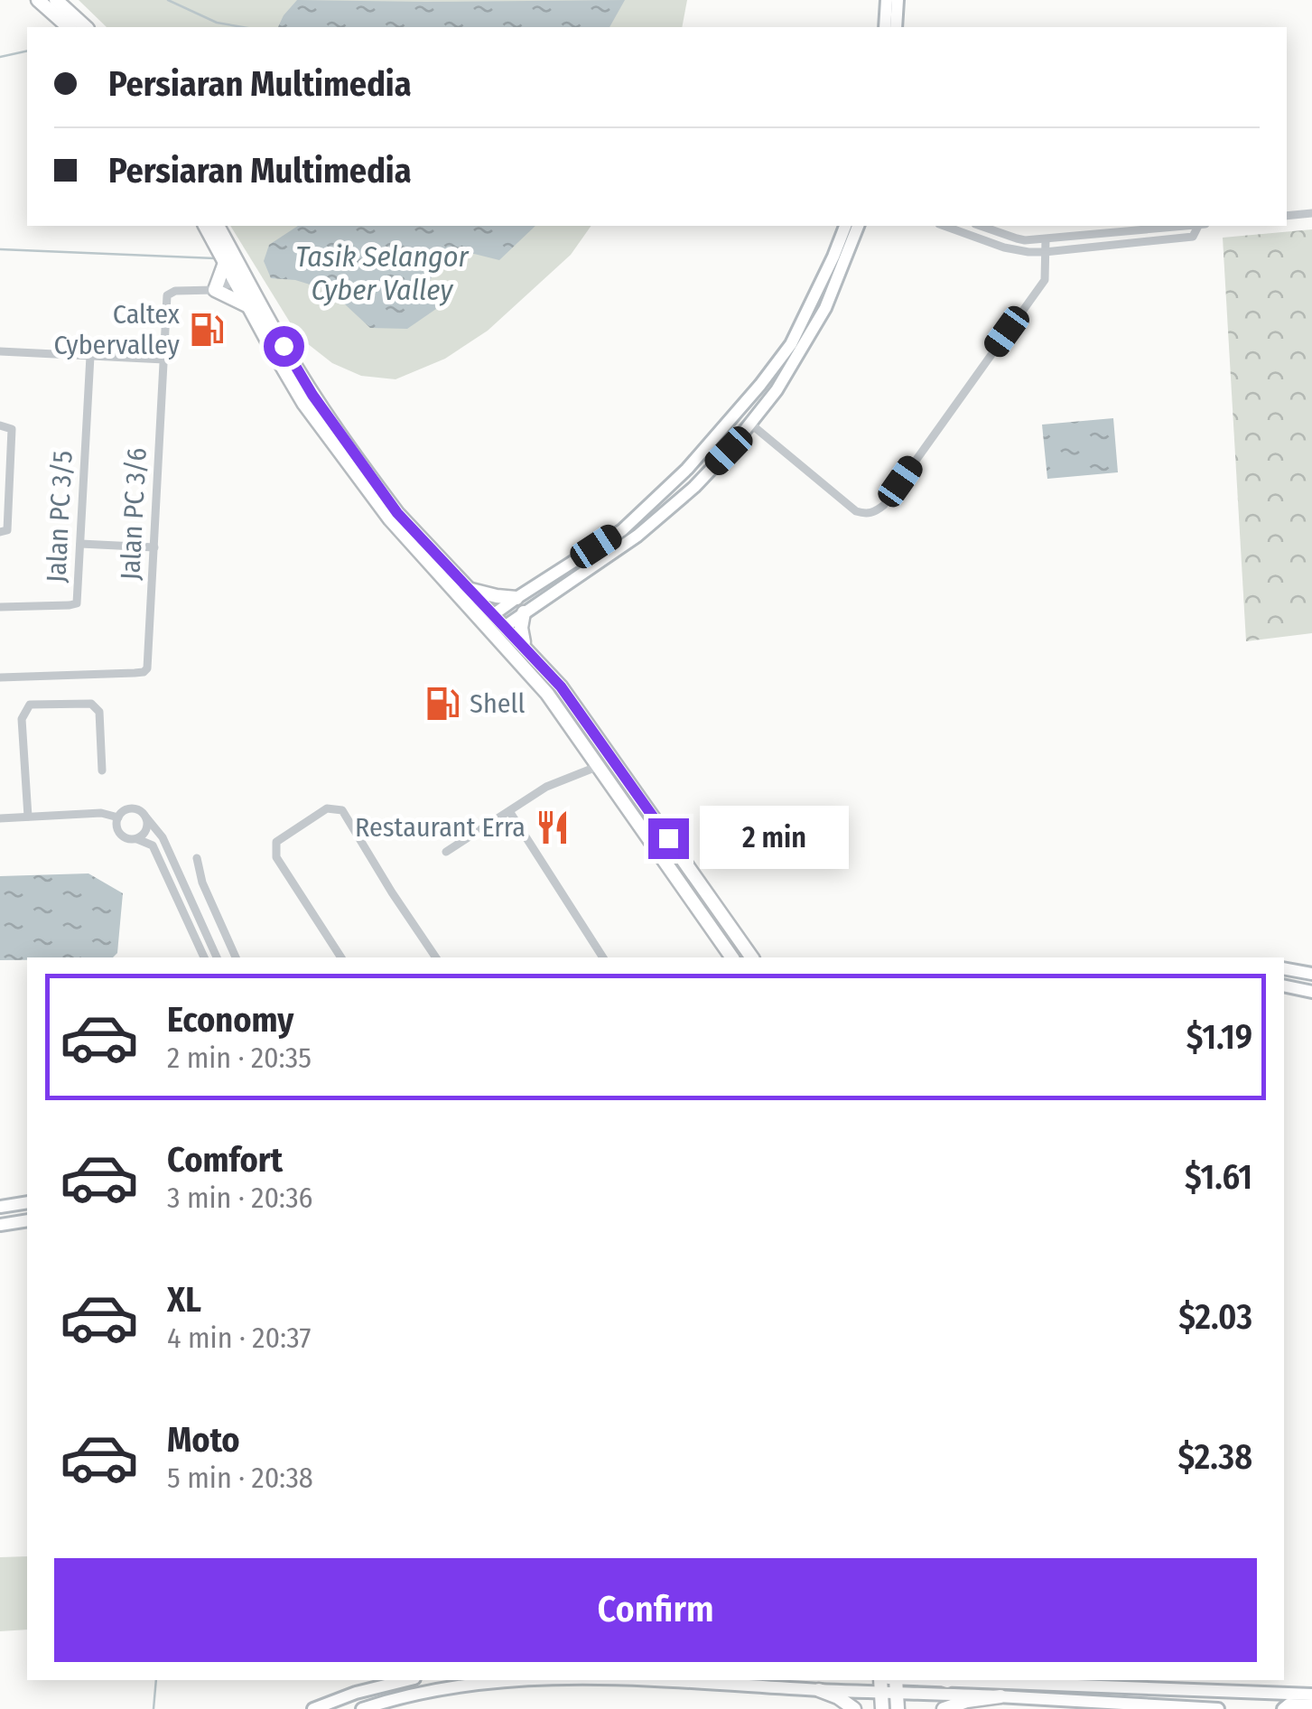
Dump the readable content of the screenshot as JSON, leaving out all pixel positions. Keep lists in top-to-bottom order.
{
  "streets": {
    "street": ["Jalan PC 3/6", "Jalan PC 3/5"]
  },
  "water": ["Tasik Selangor Cyber Valley"],
  "places": {
    "fuel station": ["Caltex Cybervalley", "Shell"],
    "restaurant": ["Restaurant Erra"]
  },
  "page": {
    "banner": ["Persiaran Multimedia", "Persiaran Multimedia"],
    "bubble": "2 min",
    "list": [
      {
        "name": "Economy",
        "note": "2 min · 20:35",
        "value": "$1.19"
      },
      {
        "name": "Comfort",
        "note": "3 min · 20:36",
        "value": "$1.61"
      },
      {
        "name": "XL",
        "note": "4 min · 20:37",
        "value": "$2.03"
      },
      {
        "name": "Moto",
        "note": "5 min · 20:38",
        "value": "$2.38"
      }
    ],
    "buttons": "Confirm"
  }
}
